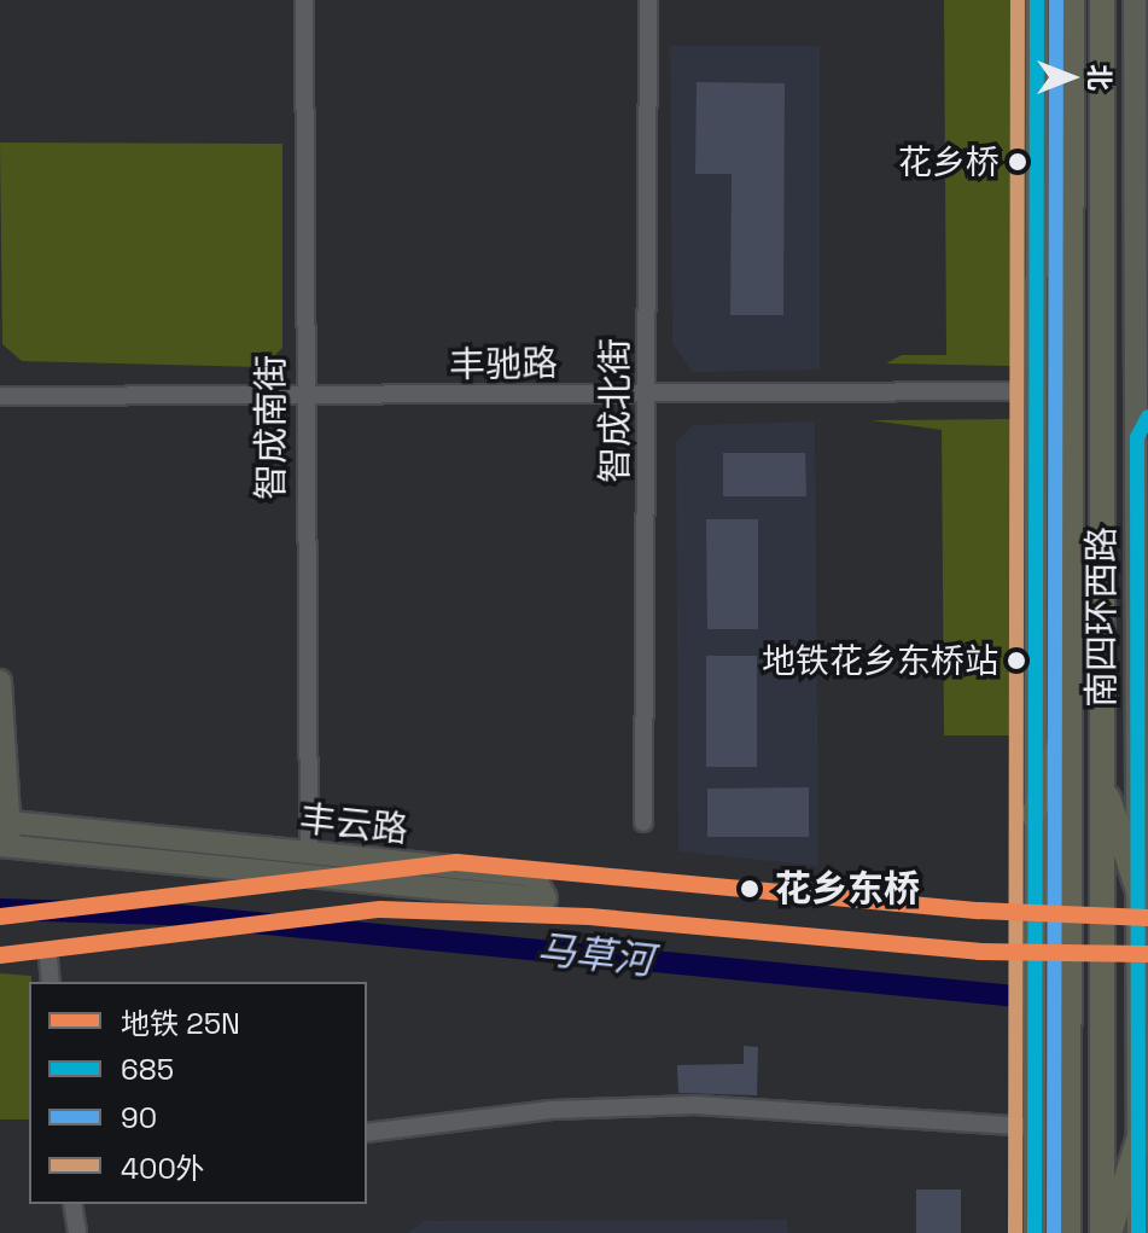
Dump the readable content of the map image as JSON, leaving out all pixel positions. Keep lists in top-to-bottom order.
{
  "streets": {
    "highway": ["南四环西路"],
    "main road": ["丰云路"],
    "street": ["丰驰路", "智成北街", "智成南街"]
  },
  "crossings": [
    ["丰驰路", "智成北街"],
    ["丰驰路", "智成南街"],
    ["智成南街", "丰云路"]
  ],
  "water": ["马草河"],
  "places": ["花乡桥", "地铁花乡东桥站", "花乡东桥"],
  "lines": [
    "transit line 685",
    "transit line 90",
    "transit line 400外",
    "metro line 25N"
  ],
  "legend": [
    "地铁 25N",
    "685",
    "90",
    "400外"
  ],
  "north": "right"
}
